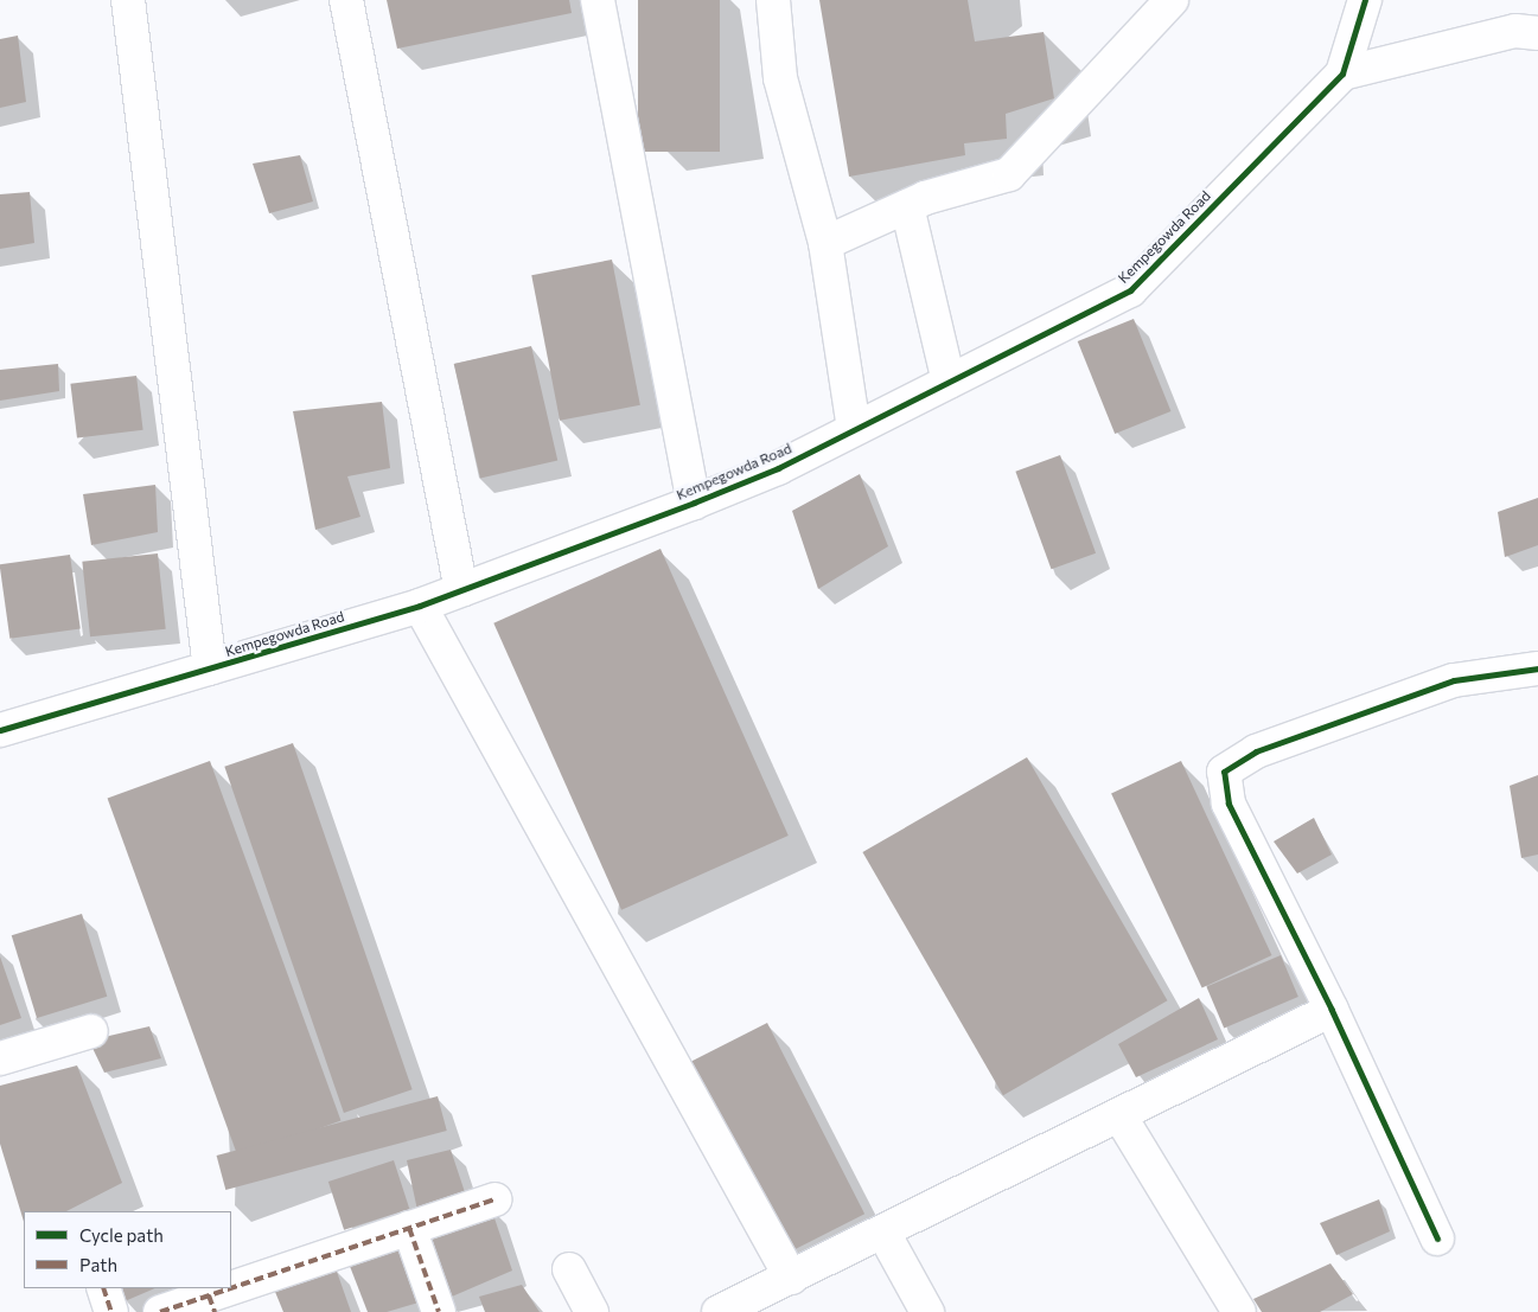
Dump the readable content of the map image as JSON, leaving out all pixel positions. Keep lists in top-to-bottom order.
{
  "streets": {
    "street": ["Kempegowda Road"]
  },
  "legend": ["Cycle path", "Path"]
}
